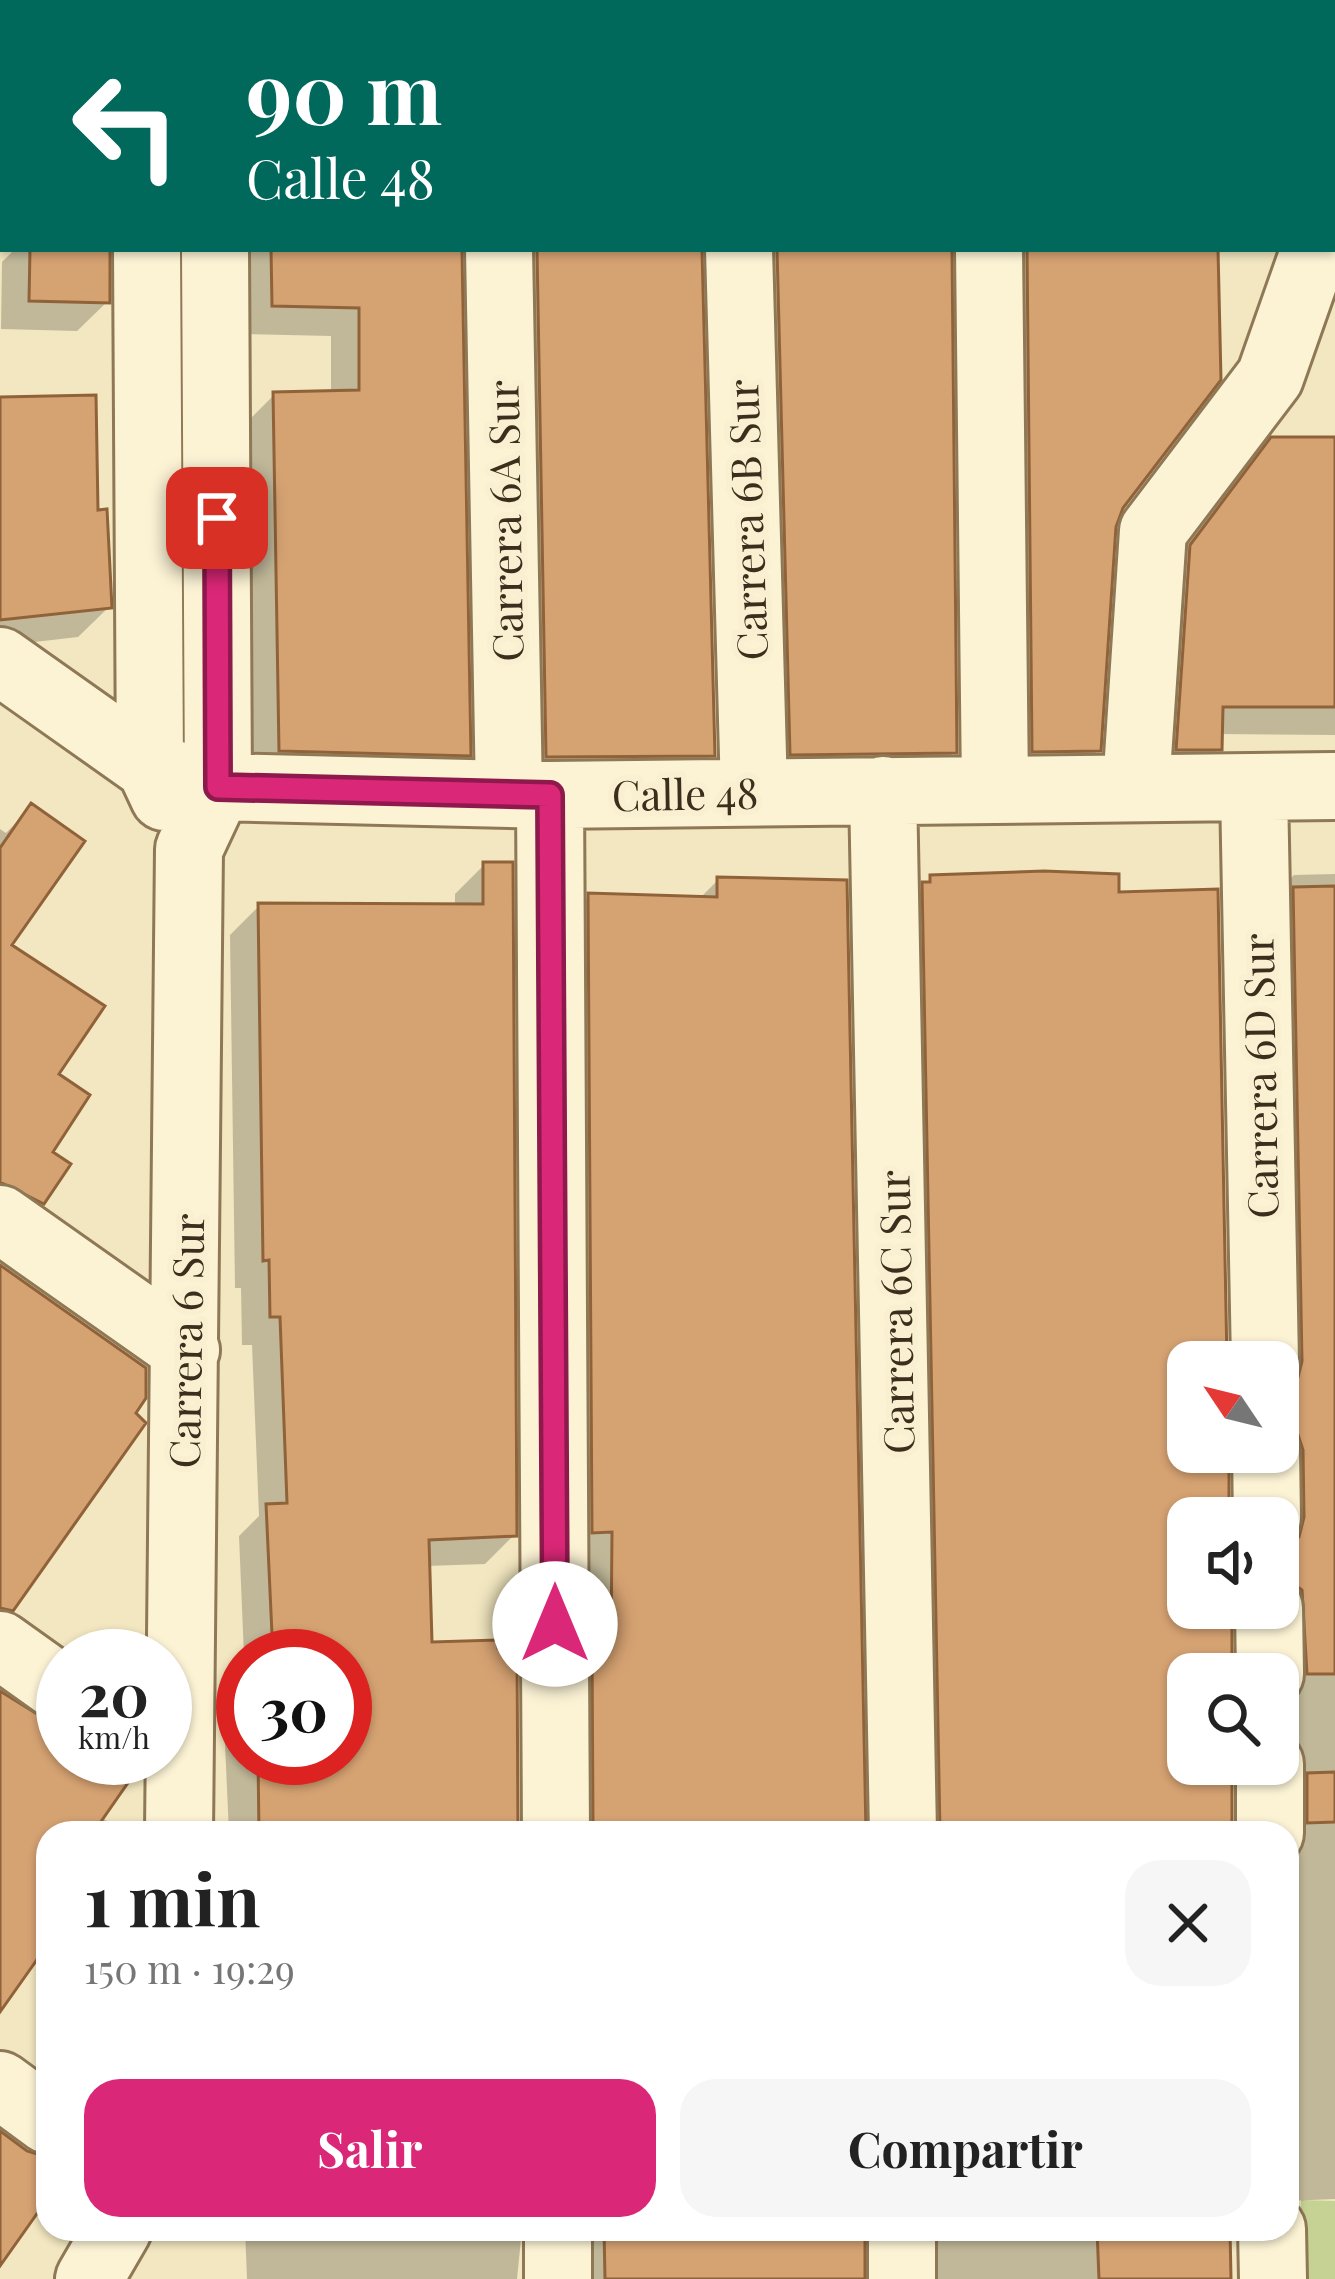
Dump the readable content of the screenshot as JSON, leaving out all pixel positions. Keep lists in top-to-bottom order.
{
  "streets": {
    "street": [
      "Carrera 6B Sur",
      "Carrera 6A Sur",
      "Calle 48",
      "Carrera 6D Sur",
      "Carrera 6C Sur",
      "Carrera 6 Sur"
    ]
  },
  "crossings": [
    ["Carrera 6B Sur", "Calle 48"],
    ["Carrera 6A Sur", "Calle 48"],
    ["Calle 48", "Carrera 6D Sur"],
    ["Calle 48", "Carrera 6C Sur"],
    ["Calle 48", "Carrera 6 Sur"]
  ],
  "north": "top left",
  "page": {
    "turn": ["90 m", "Calle 48"],
    "speed": "20 km/h",
    "limit": "30",
    "heading": ["1 min", "150 m · 19:29"],
    "buttons": ["Salir", "Compartir"]
  }
}
